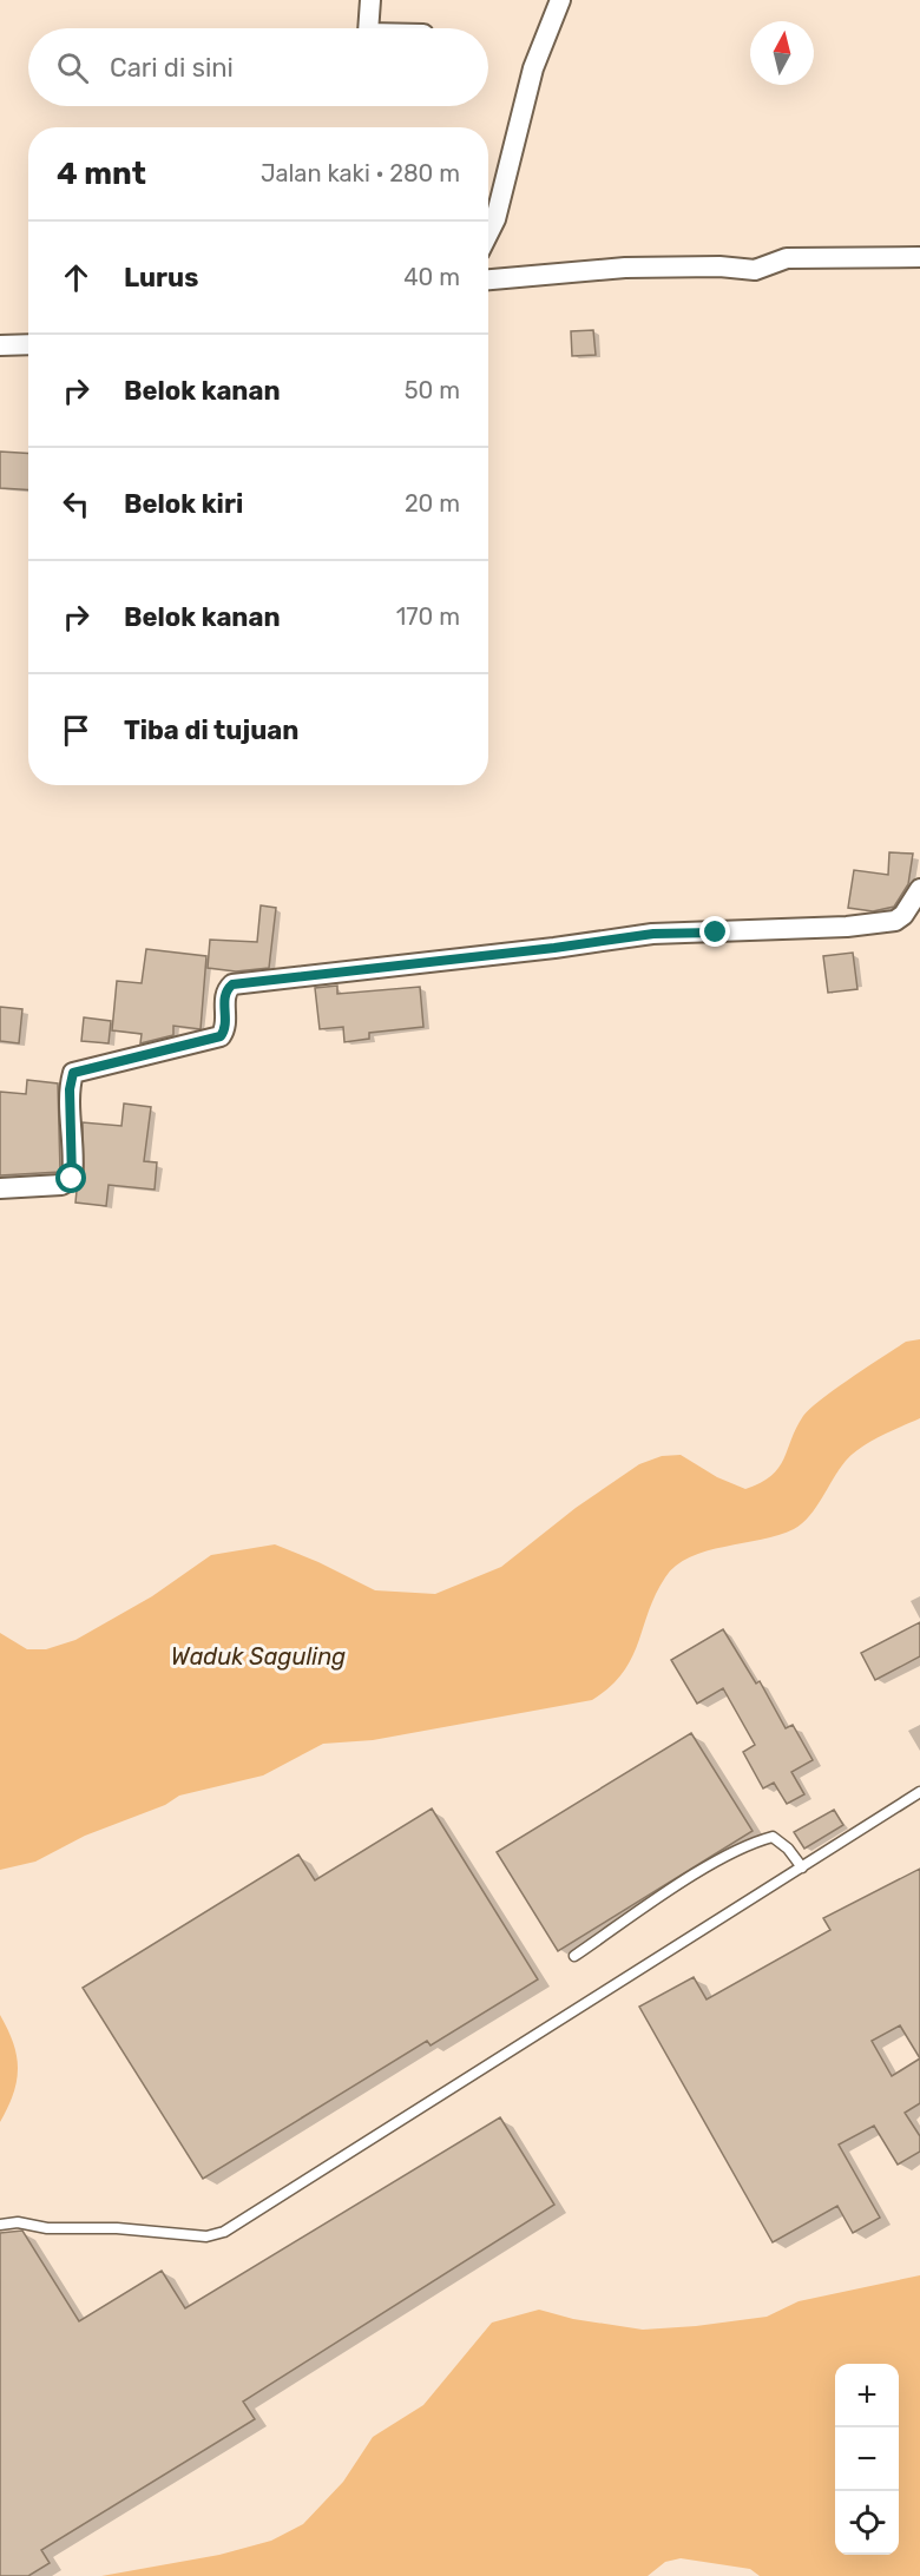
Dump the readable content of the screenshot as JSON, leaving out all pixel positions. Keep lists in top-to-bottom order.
{
  "water": ["Waduk Saguling"],
  "north": "top",
  "page": {
    "search": "Cari di sini",
    "heading": ["4 mnt", "Jalan kaki · 280 m"],
    "list": [
      ["Lurus", "40 m"],
      ["Belok kanan", "50 m"],
      ["Belok kiri", "20 m"],
      ["Belok kanan", "170 m"],
      "Tiba di tujuan"
    ],
    "map_buttons": ["+", "−"]
  }
}
